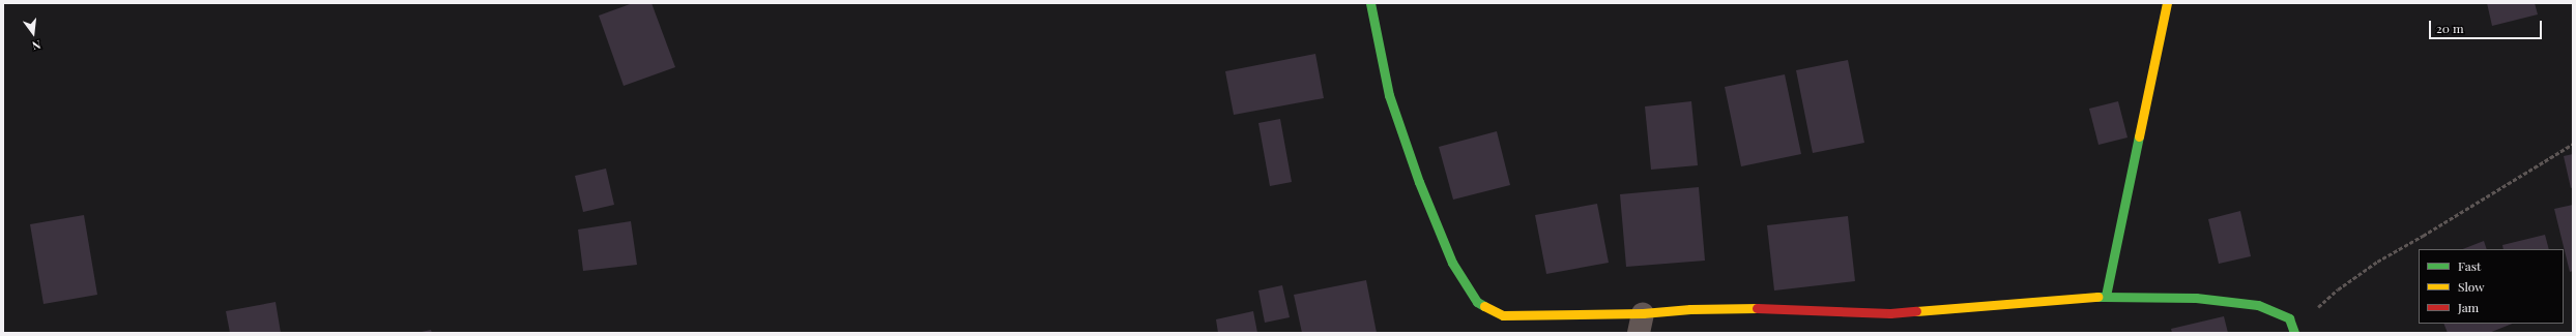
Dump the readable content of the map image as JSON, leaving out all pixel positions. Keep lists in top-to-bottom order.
{
  "legend": ["Fast", "Slow", "Jam"],
  "scale_bar": "20 m",
  "north": "bottom"
}
